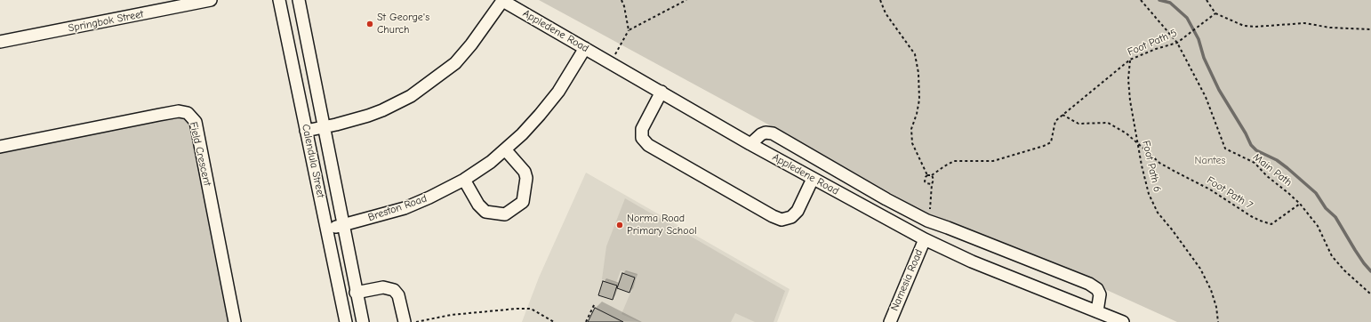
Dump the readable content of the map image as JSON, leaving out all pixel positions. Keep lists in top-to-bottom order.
{
  "streets": {
    "street": [
      "Springbok Street",
      "Appledene Road",
      "Field Crescent",
      "Calendula Street",
      "Breston Road",
      "Namesia Road"
    ],
    "path": [
      "Foot Path 5",
      "Foot Path 6",
      "Main Path",
      "Foot Path 7"
    ]
  },
  "crossings": [
    ["Appledene Road", "Breston Road"],
    ["Appledene Road", "Namesia Road"],
    ["Foot Path 5", "Foot Path 6"],
    ["Foot Path 5", "Main Path"],
    ["Foot Path 5", "Foot Path 7"],
    ["Calendula Street", "Breston Road"],
    ["Foot Path 6", "Foot Path 7"],
    ["Main Path", "Foot Path 7"]
  ],
  "parks": ["Nantes"],
  "places": ["St George's Church", "Norma Road Primary School"]
}
